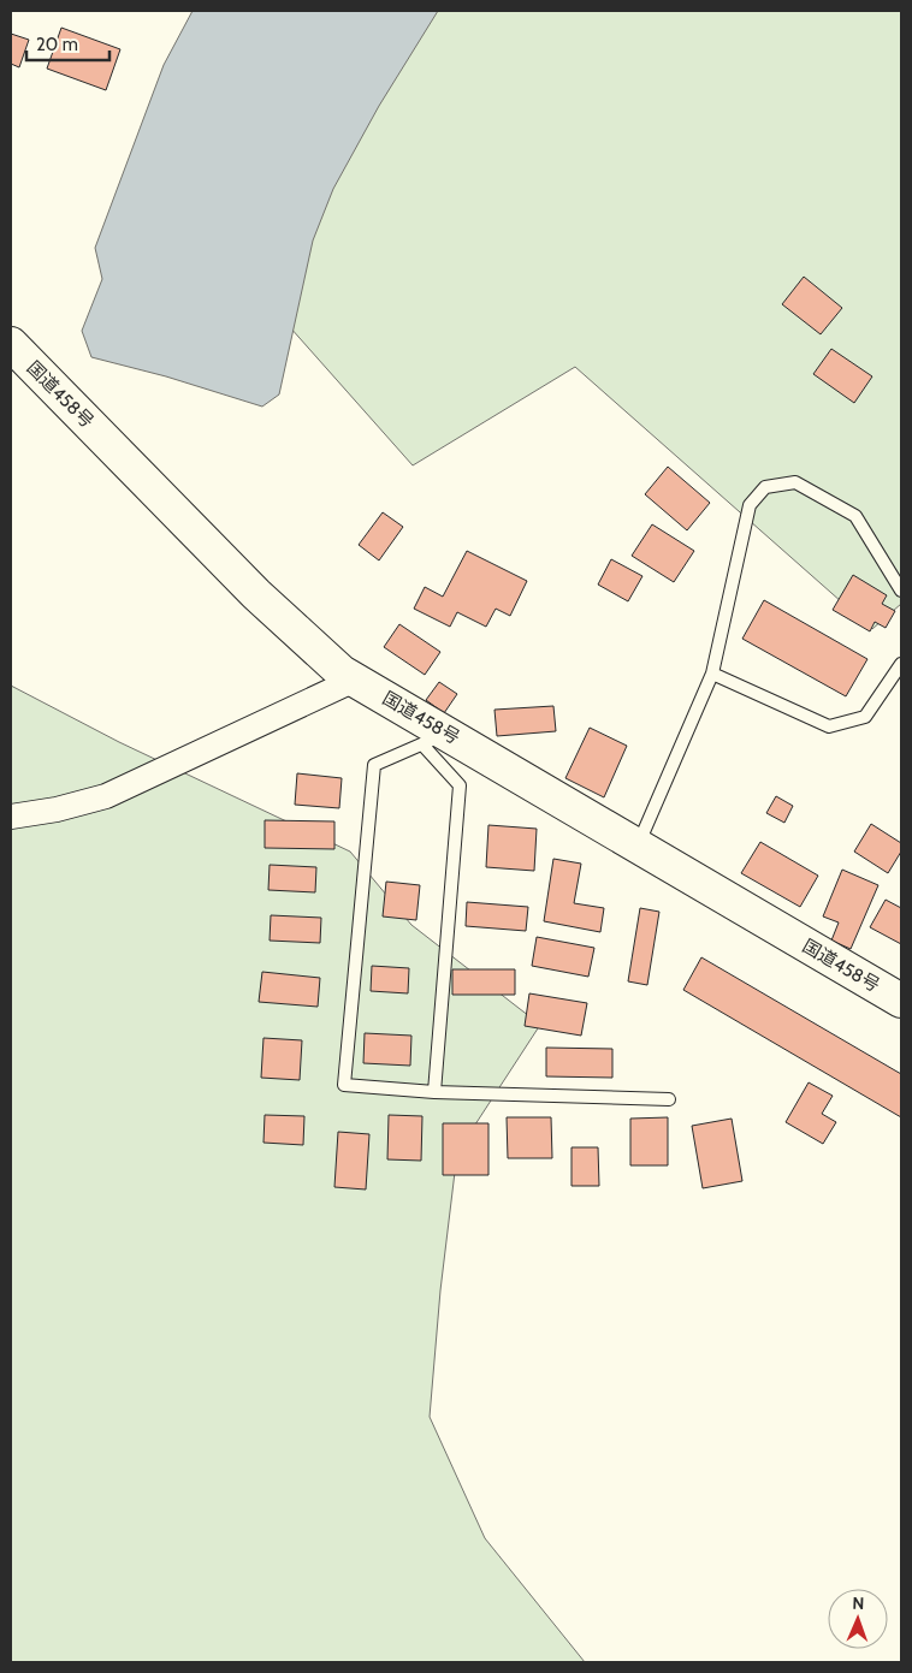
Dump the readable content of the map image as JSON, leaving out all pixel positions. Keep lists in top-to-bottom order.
{
  "streets": {
    "highway": ["国道458号"]
  },
  "scale_bar": "20 m",
  "north": "top"
}
